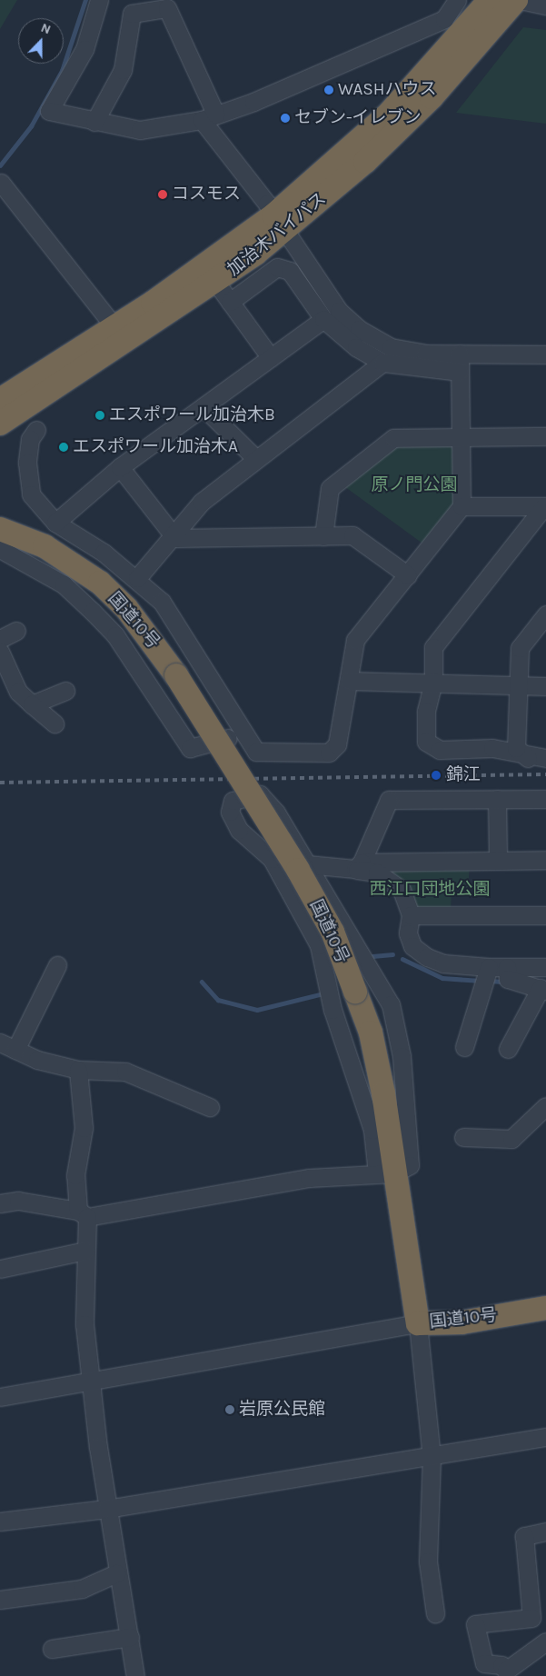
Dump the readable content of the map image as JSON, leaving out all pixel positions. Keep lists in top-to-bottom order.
{
  "streets": {
    "highway": ["加治木バイパス", "国道10号"]
  },
  "parks": ["原ノ門公園", "西江口団地公園"],
  "places": [
    "WASHハウス",
    "セブン-イレブン",
    "コスモス",
    "エスポワール加治木B",
    "エスポワール加治木A",
    "錦江",
    "岩原公民館"
  ],
  "north": "top"
}
